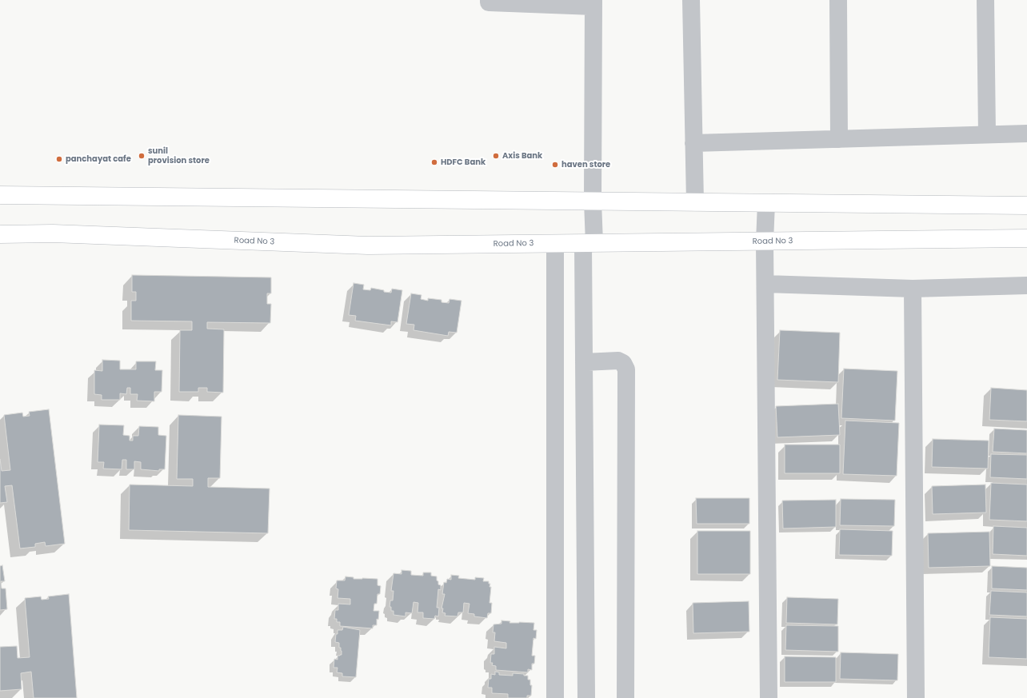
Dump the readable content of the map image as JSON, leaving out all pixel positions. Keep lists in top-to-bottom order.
{
  "streets": {
    "street": ["Road No 3"]
  },
  "places": [
    "sunil provision store",
    "Axis Bank",
    "panchayat cafe",
    "HDFC Bank",
    "haven store"
  ]
}
